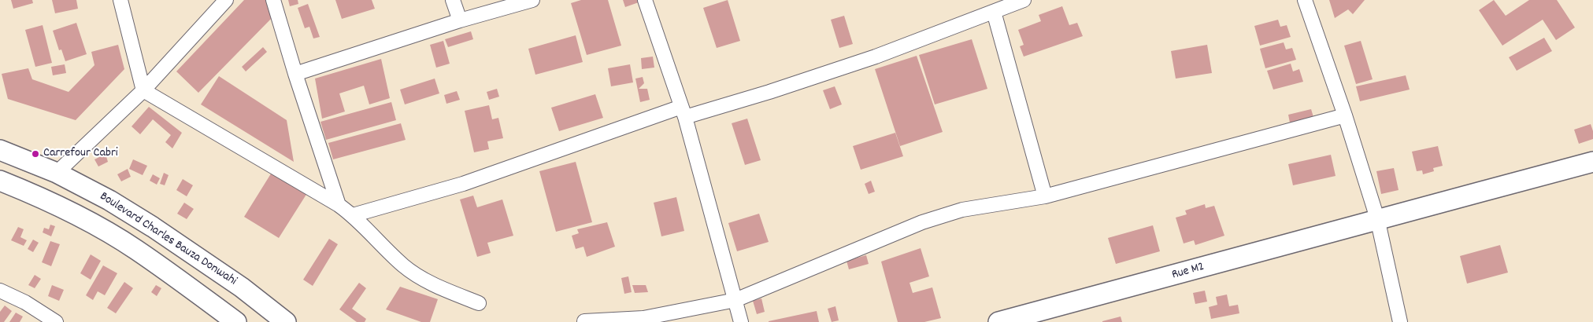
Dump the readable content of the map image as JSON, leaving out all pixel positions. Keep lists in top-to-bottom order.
{
  "streets": {
    "main road": ["Boulevard Charles Bauza Donwahi", "Rue M2"]
  },
  "places": ["Carrefour Cabri"]
}
